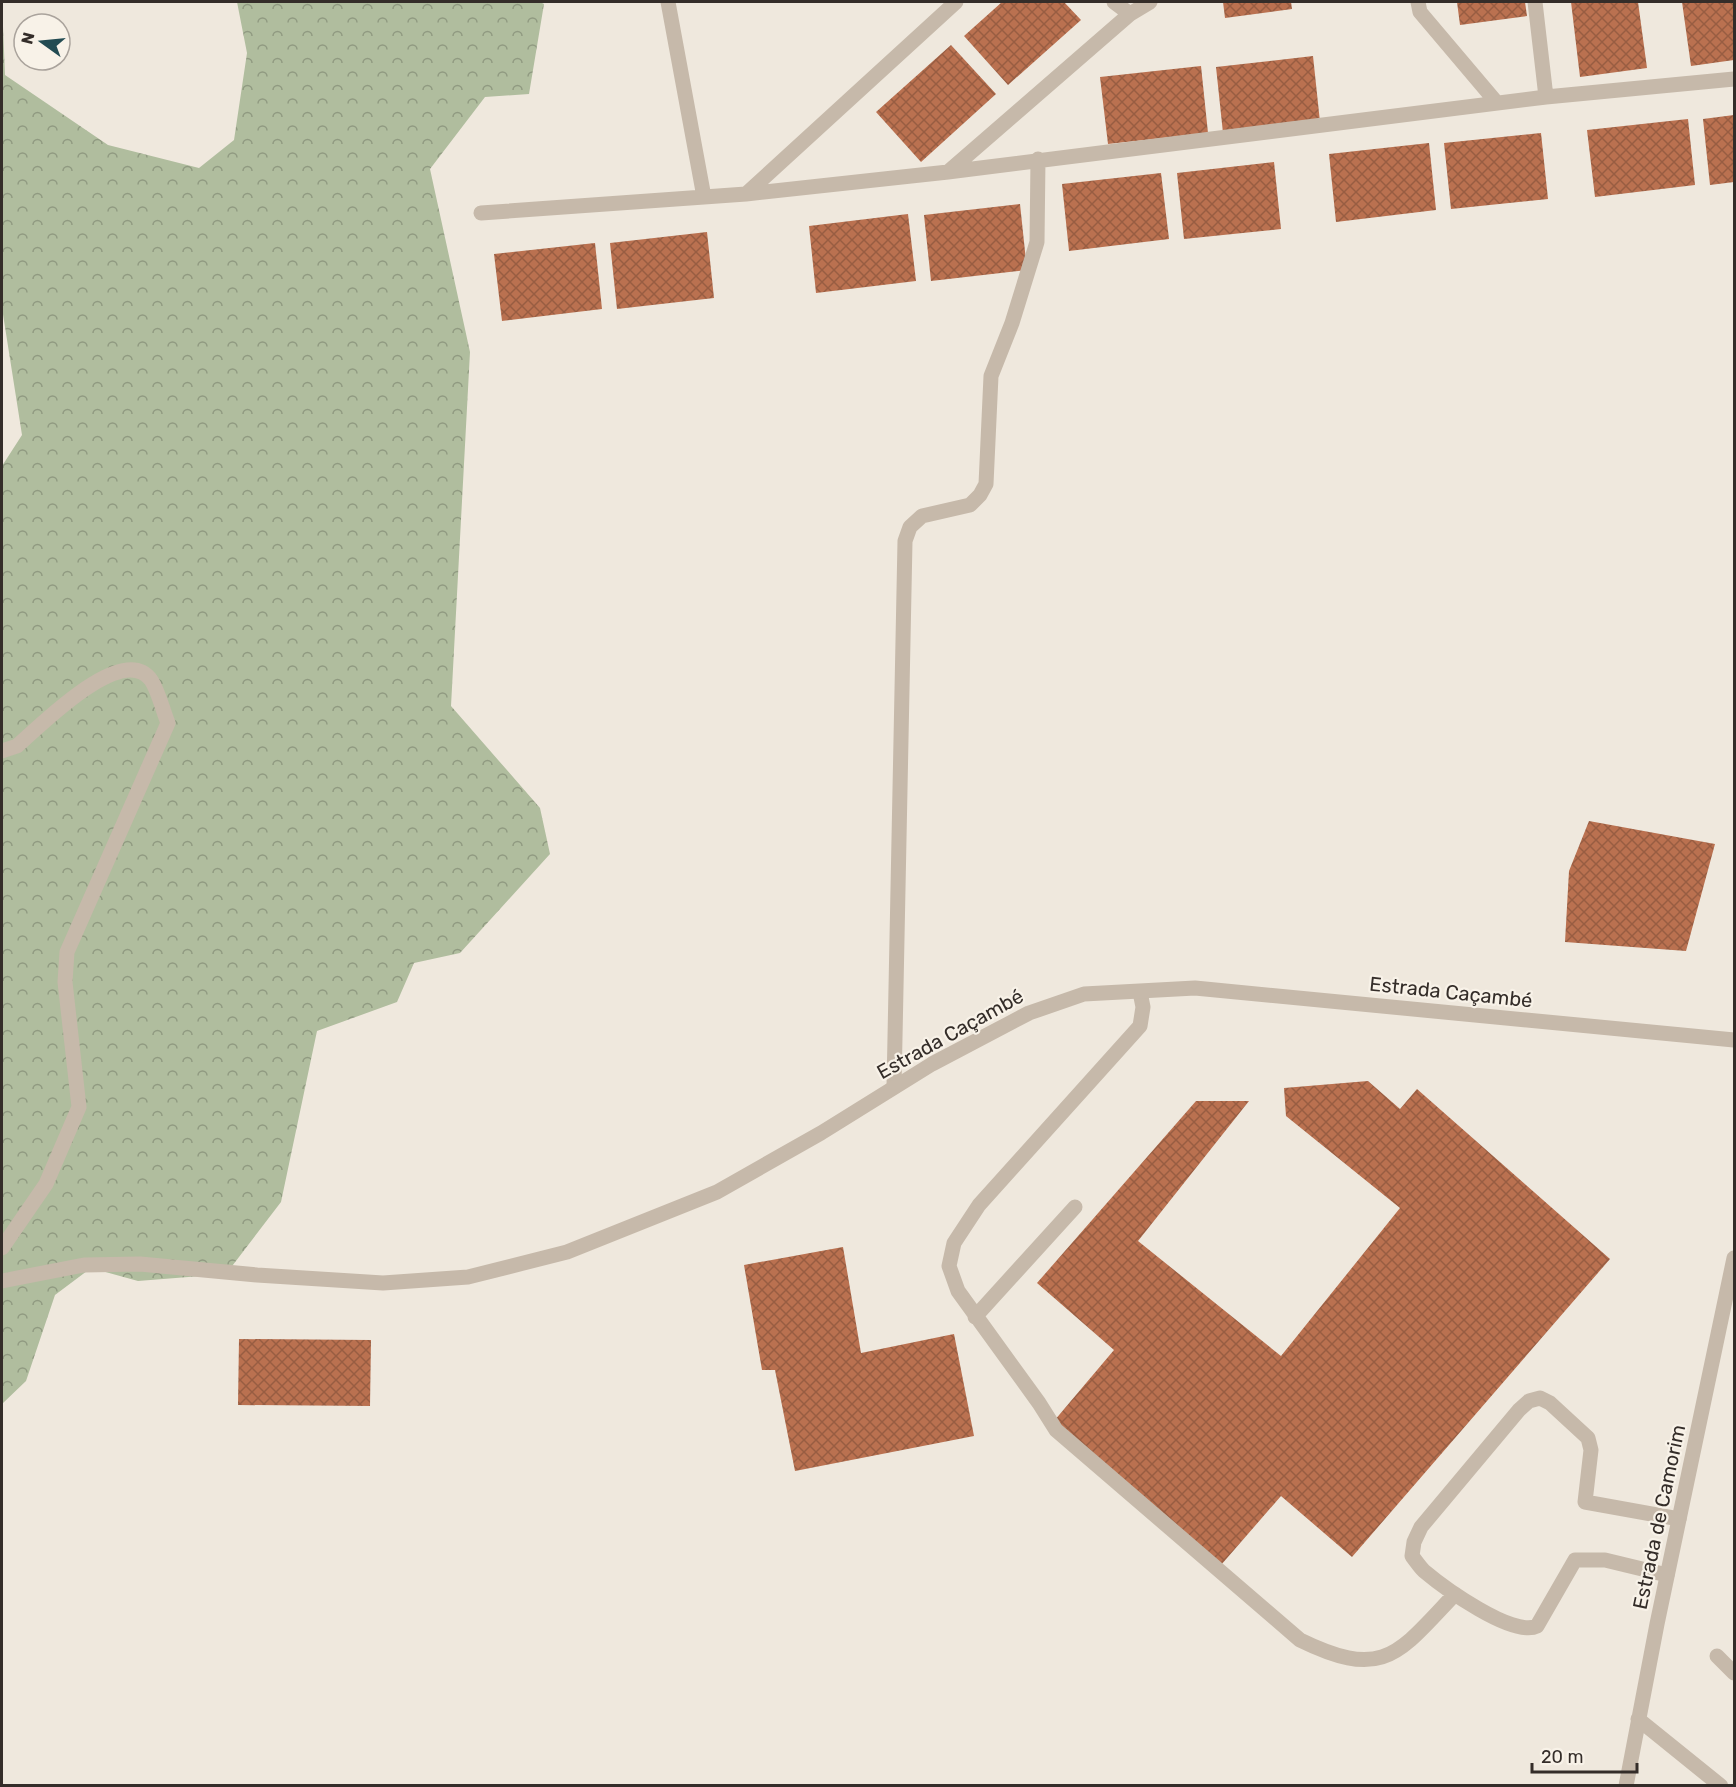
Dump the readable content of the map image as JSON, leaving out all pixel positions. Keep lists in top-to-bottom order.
{
  "streets": {
    "street": ["Estrada Caçambé", "Estrada de Camorim"]
  },
  "scale_bar": "20 m",
  "north": "left"
}
